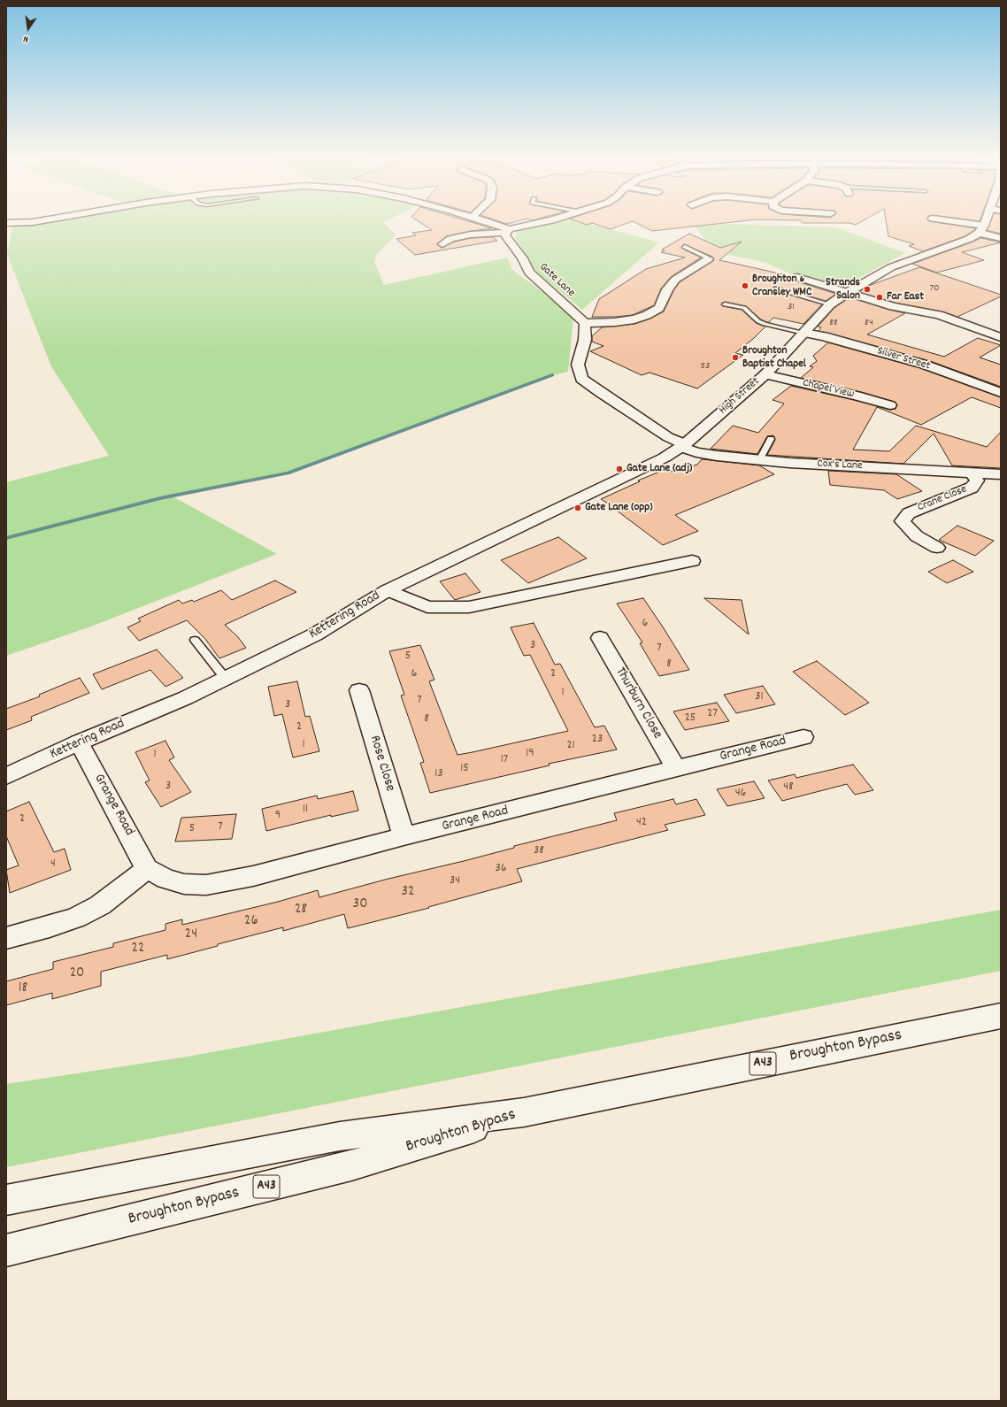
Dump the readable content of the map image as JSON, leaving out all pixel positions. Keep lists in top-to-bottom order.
{
  "streets": {
    "main road": [
      "Gate Lane",
      "Silver Street",
      "Chapel View",
      "High Street",
      "Cox's Lane",
      "Crane Close",
      "Kettering Road",
      "Thurburn Close",
      "Grange Road",
      "Rose Close",
      "Broughton Bypass",
      "A43"
    ]
  },
  "crossings": [
    ["Silver Street", "High Street"],
    ["Chapel View", "High Street"],
    ["High Street", "Cox's Lane"],
    ["High Street", "Kettering Road"],
    ["Cox's Lane", "Crane Close"],
    ["Cox's Lane", "Kettering Road"],
    ["Kettering Road", "Grange Road"],
    ["Thurburn Close", "Grange Road"],
    ["Grange Road", "Rose Close"]
  ],
  "places": [
    "Broughton & Cransley WMC",
    "Strands Salon",
    "Far East",
    "Broughton Baptist Chapel",
    "Gate Lane (adj)",
    "Gate Lane (opp)"
  ],
  "house_numbers": [
    "70",
    "31",
    "88",
    "84",
    "53",
    "6",
    "3",
    "7",
    "5",
    "8",
    "6",
    "2",
    "1",
    "31",
    "7",
    "3",
    "27",
    "25",
    "8",
    "2",
    "23",
    "1",
    "21",
    "19",
    "1",
    "17",
    "15",
    "13",
    "3",
    "48",
    "46",
    "11",
    "9",
    "2",
    "42",
    "7",
    "5",
    "38",
    "4",
    "36",
    "34",
    "32",
    "30",
    "28",
    "26",
    "24",
    "22",
    "20",
    "18"
  ],
  "north": "bottom"
}
